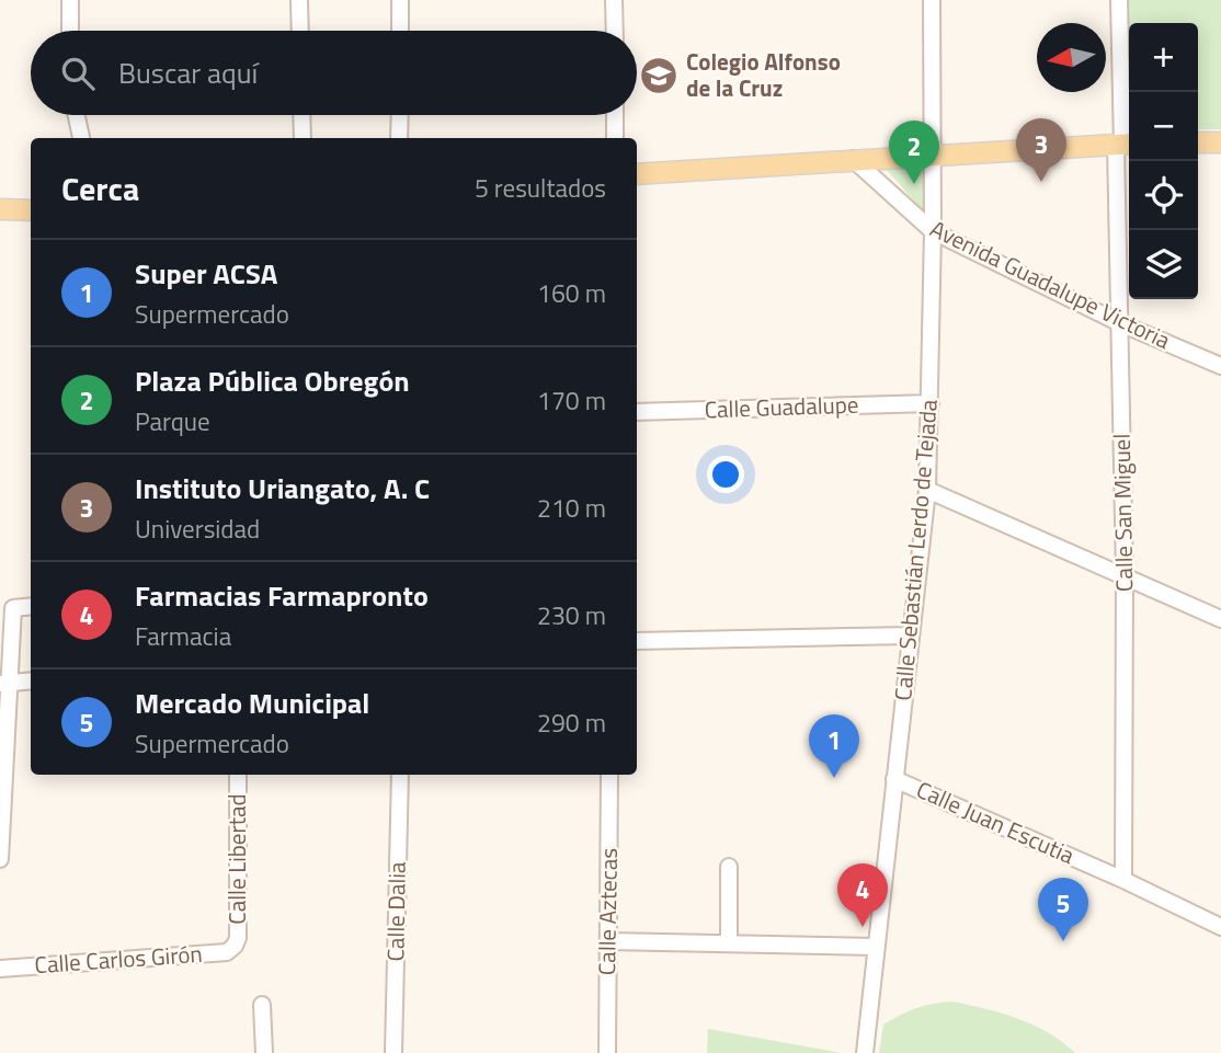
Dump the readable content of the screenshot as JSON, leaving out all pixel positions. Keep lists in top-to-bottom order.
{
  "streets": {
    "street": [
      "Avenida Guadalupe Victoria",
      "Calle Guadalupe",
      "Calle San Miguel",
      "Calle Sebastián Lerdo de Tejada",
      "Calle Juan Escutia",
      "Calle Libertad",
      "Calle Dalia",
      "Calle Aztecas",
      "Calle Carlos Girón"
    ]
  },
  "crossings": [
    ["Avenida Guadalupe Victoria", "Calle San Miguel"],
    ["Avenida Guadalupe Victoria", "Calle Sebastián Lerdo de Tejada"],
    ["Calle Guadalupe", "Calle Sebastián Lerdo de Tejada"],
    ["Calle San Miguel", "Calle Juan Escutia"],
    ["Calle Sebastián Lerdo de Tejada", "Calle Juan Escutia"],
    ["Calle Libertad", "Calle Carlos Girón"]
  ],
  "places": {
    "school or university": ["Colegio Alfonso de la Cruz"]
  },
  "north": "left",
  "page": {
    "map_buttons": ["+", "−"],
    "search": "Buscar aquí",
    "pins": [
      "3",
      "2",
      "1",
      "4",
      "5"
    ],
    "heading": ["Cerca", "5 resultados"],
    "list": [
      {
        "mark": "1",
        "name": "Super ACSA",
        "note": "Supermercado",
        "value": "160 m"
      },
      {
        "mark": "2",
        "name": "Plaza Pública Obregón",
        "note": "Parque",
        "value": "170 m"
      },
      {
        "mark": "3",
        "name": "Instituto Uriangato, A. C",
        "note": "Universidad",
        "value": "210 m"
      },
      {
        "mark": "4",
        "name": "Farmacias Farmapronto",
        "note": "Farmacia",
        "value": "230 m"
      },
      {
        "mark": "5",
        "name": "Mercado Municipal",
        "note": "Supermercado",
        "value": "290 m"
      }
    ]
  }
}
